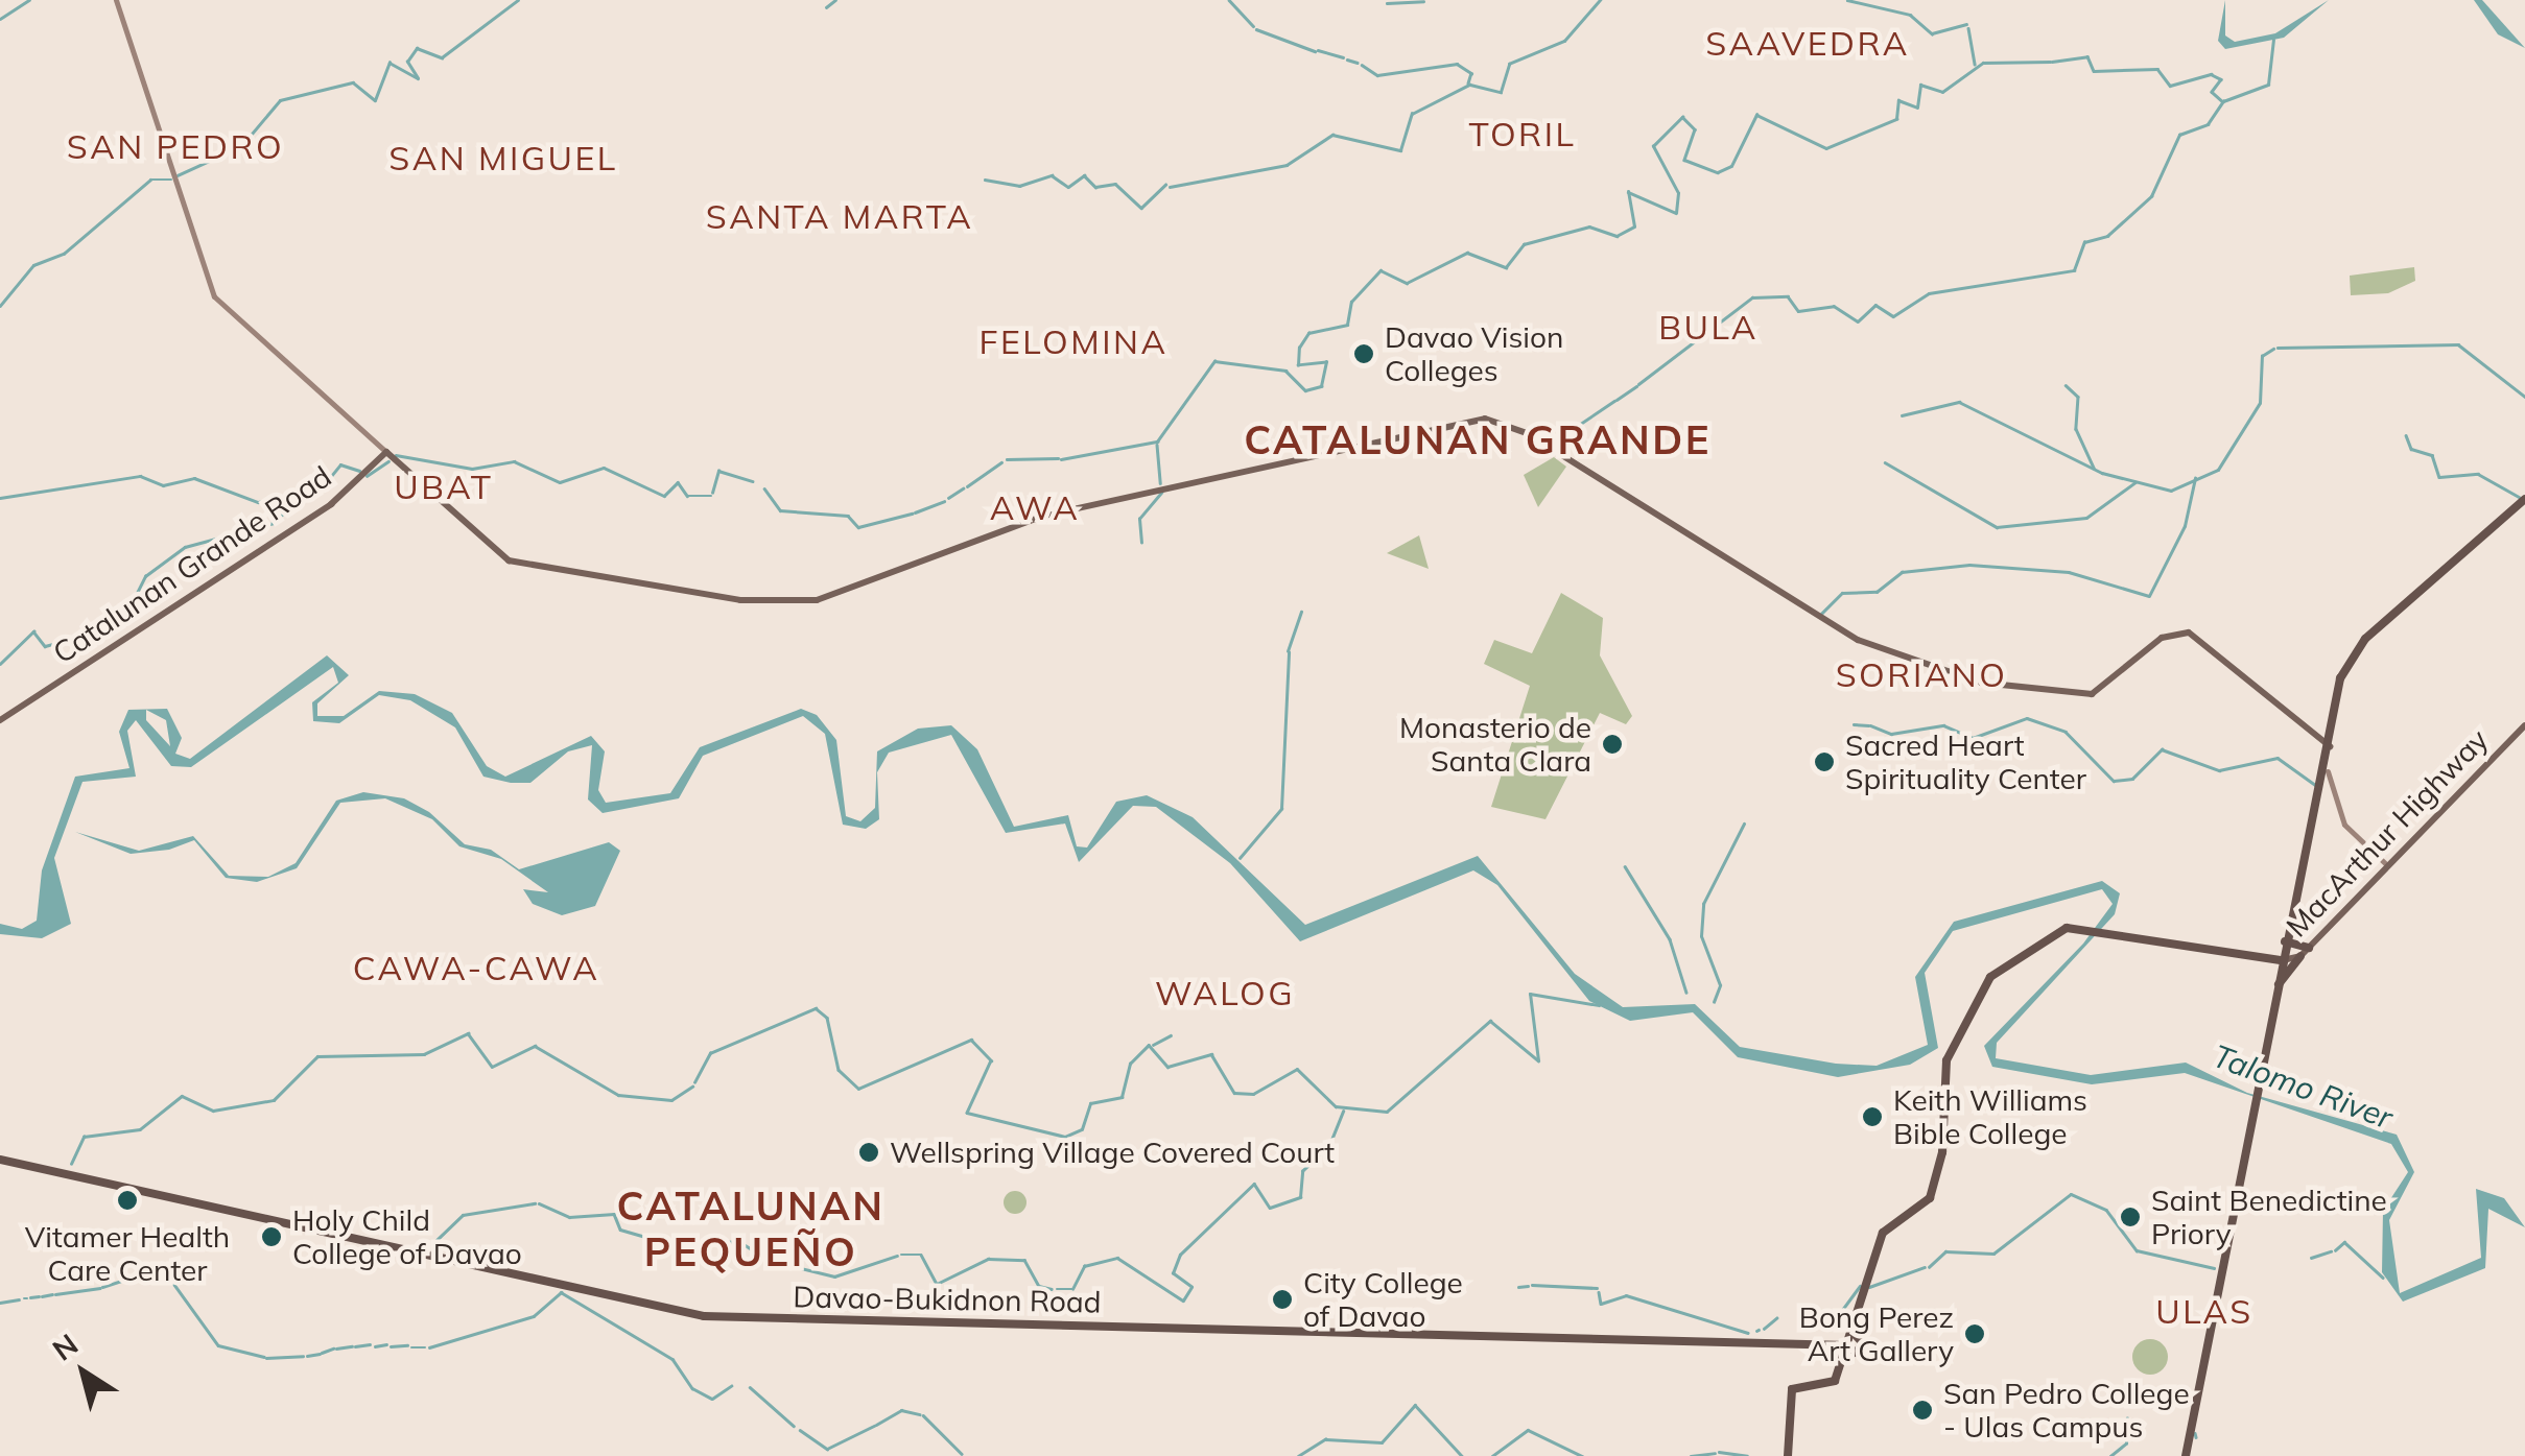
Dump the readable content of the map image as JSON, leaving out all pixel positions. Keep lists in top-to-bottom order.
{
  "streets": {
    "highway": ["MacArthur Highway", "Davao-Bukidnon Road"],
    "main road": ["Catalunan Grande Road"]
  },
  "districts": [
    "SAAVEDRA",
    "TORIL",
    "SAN PEDRO",
    "SAN MIGUEL",
    "SANTA MARTA",
    "BULA",
    "FELOMINA",
    "CATALUNAN GRANDE",
    "UBAT",
    "AWA",
    "SORIANO",
    "CAWA-CAWA",
    "WALOG",
    "CATALUNAN PEQUEÑO",
    "ULAS"
  ],
  "water": ["Talomo River"],
  "places": [
    "Davao Vision Colleges",
    "Monasterio de Santa Clara",
    "Sacred Heart Spirituality Center",
    "Keith Williams Bible College",
    "Wellspring Village Covered Court",
    "Vitamer Health Care Center",
    "Saint Benedictine Priory",
    "Holy Child College of Davao",
    "City College of Davao",
    "Bong Perez Art Gallery",
    "San Pedro College - Ulas Campus"
  ],
  "north": "top left"
}
